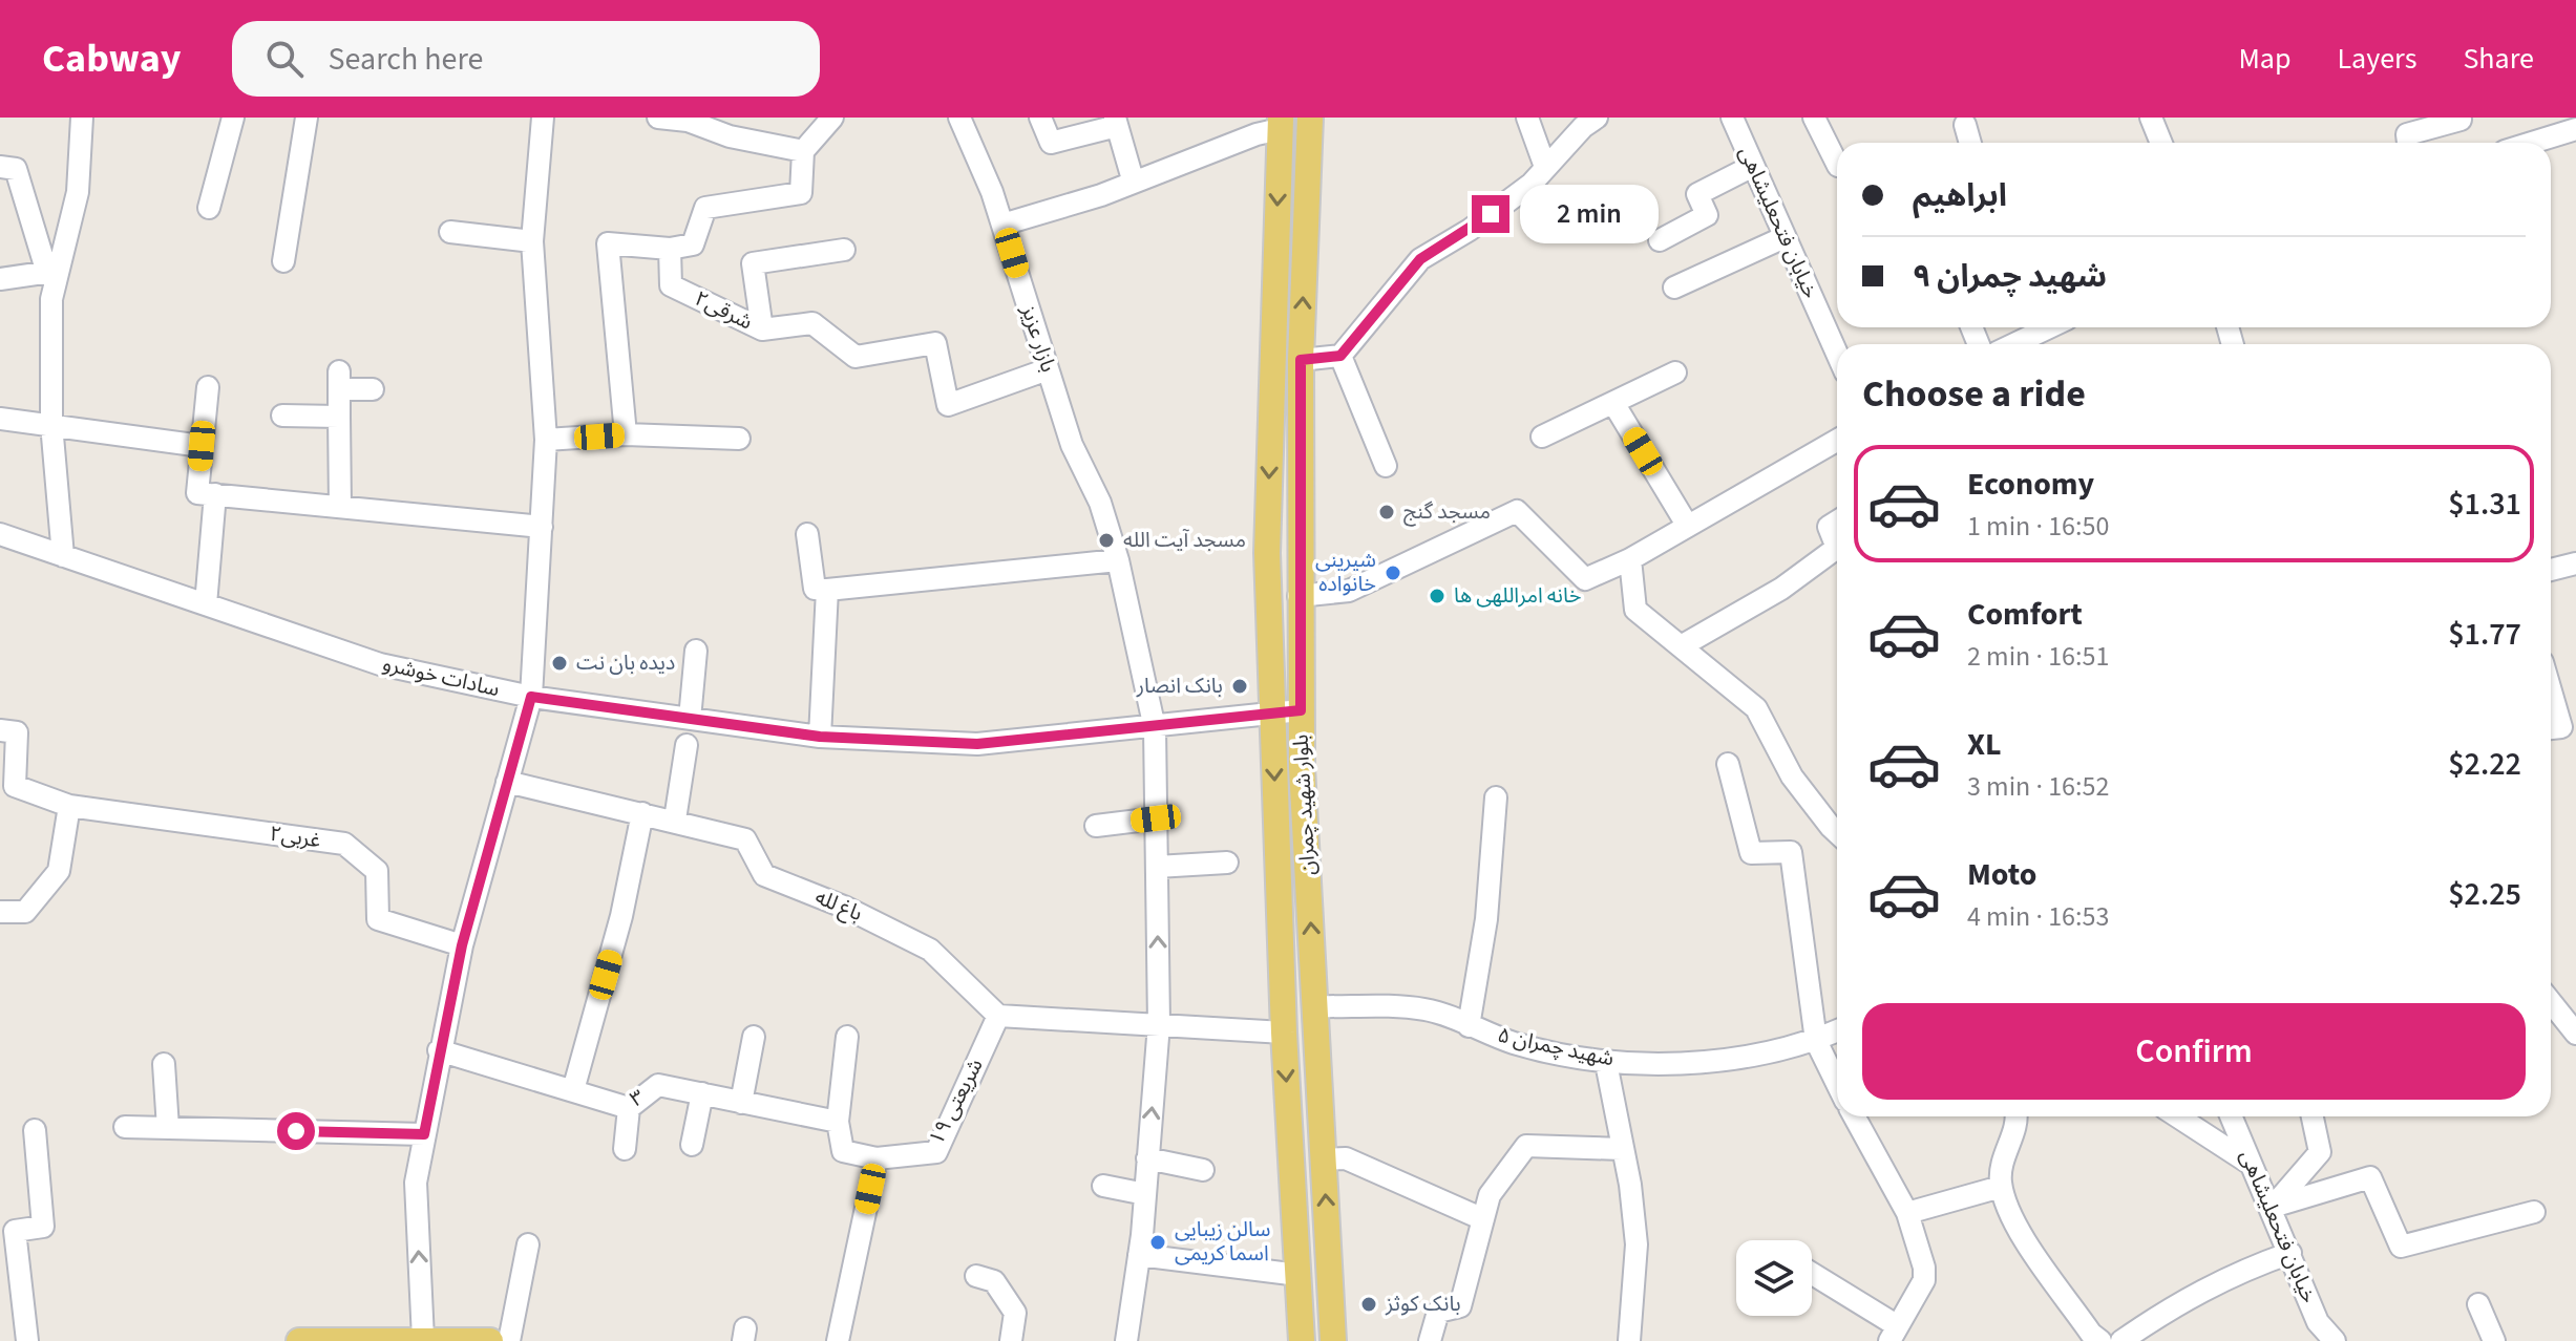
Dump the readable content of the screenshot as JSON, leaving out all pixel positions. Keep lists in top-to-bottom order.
{
  "streets": {
    "main road": ["بلوار شهید چمران"],
    "street": [
      "خیابان فتحعلیشاهی",
      "شرقی۲",
      "بازار عزیز",
      "سادات خوشرو",
      "غربی۲",
      "باغ لله",
      "شهید چمران ۵",
      "۳",
      "شریعتی ۱۹"
    ]
  },
  "crossings": [
    ["شرقی۲", "بازار عزیز"],
    ["بازار عزیز", "سادات خوشرو"],
    ["سادات خوشرو", "بلوار شهید چمران"],
    ["بلوار شهید چمران", "شهید چمران ۵"],
    ["باغ لله", "شریعتی ۱۹"]
  ],
  "places": [
    "مسجد گنج",
    "مسجد آیت الله",
    "شیرینی خانواده",
    "خانه امراللهی ها",
    "دیده بان نت",
    "بانک انصار",
    "سالن زیبایی اسما کریمی",
    "بانک کوثز"
  ],
  "page": {
    "header": "Cabway",
    "search": "Search here",
    "nav": ["Map", "Layers", "Share"],
    "banner": ["ابراهیم", "شهید چمران ۹"],
    "bubble": "2 min",
    "heading": "Choose a ride",
    "list": [
      {
        "name": "Economy",
        "note": "1 min · 16:50",
        "value": "$1.31"
      },
      {
        "name": "Comfort",
        "note": "2 min · 16:51",
        "value": "$1.77"
      },
      {
        "name": "XL",
        "note": "3 min · 16:52",
        "value": "$2.22"
      },
      {
        "name": "Moto",
        "note": "4 min · 16:53",
        "value": "$2.25"
      }
    ],
    "buttons": "Confirm"
  }
}
